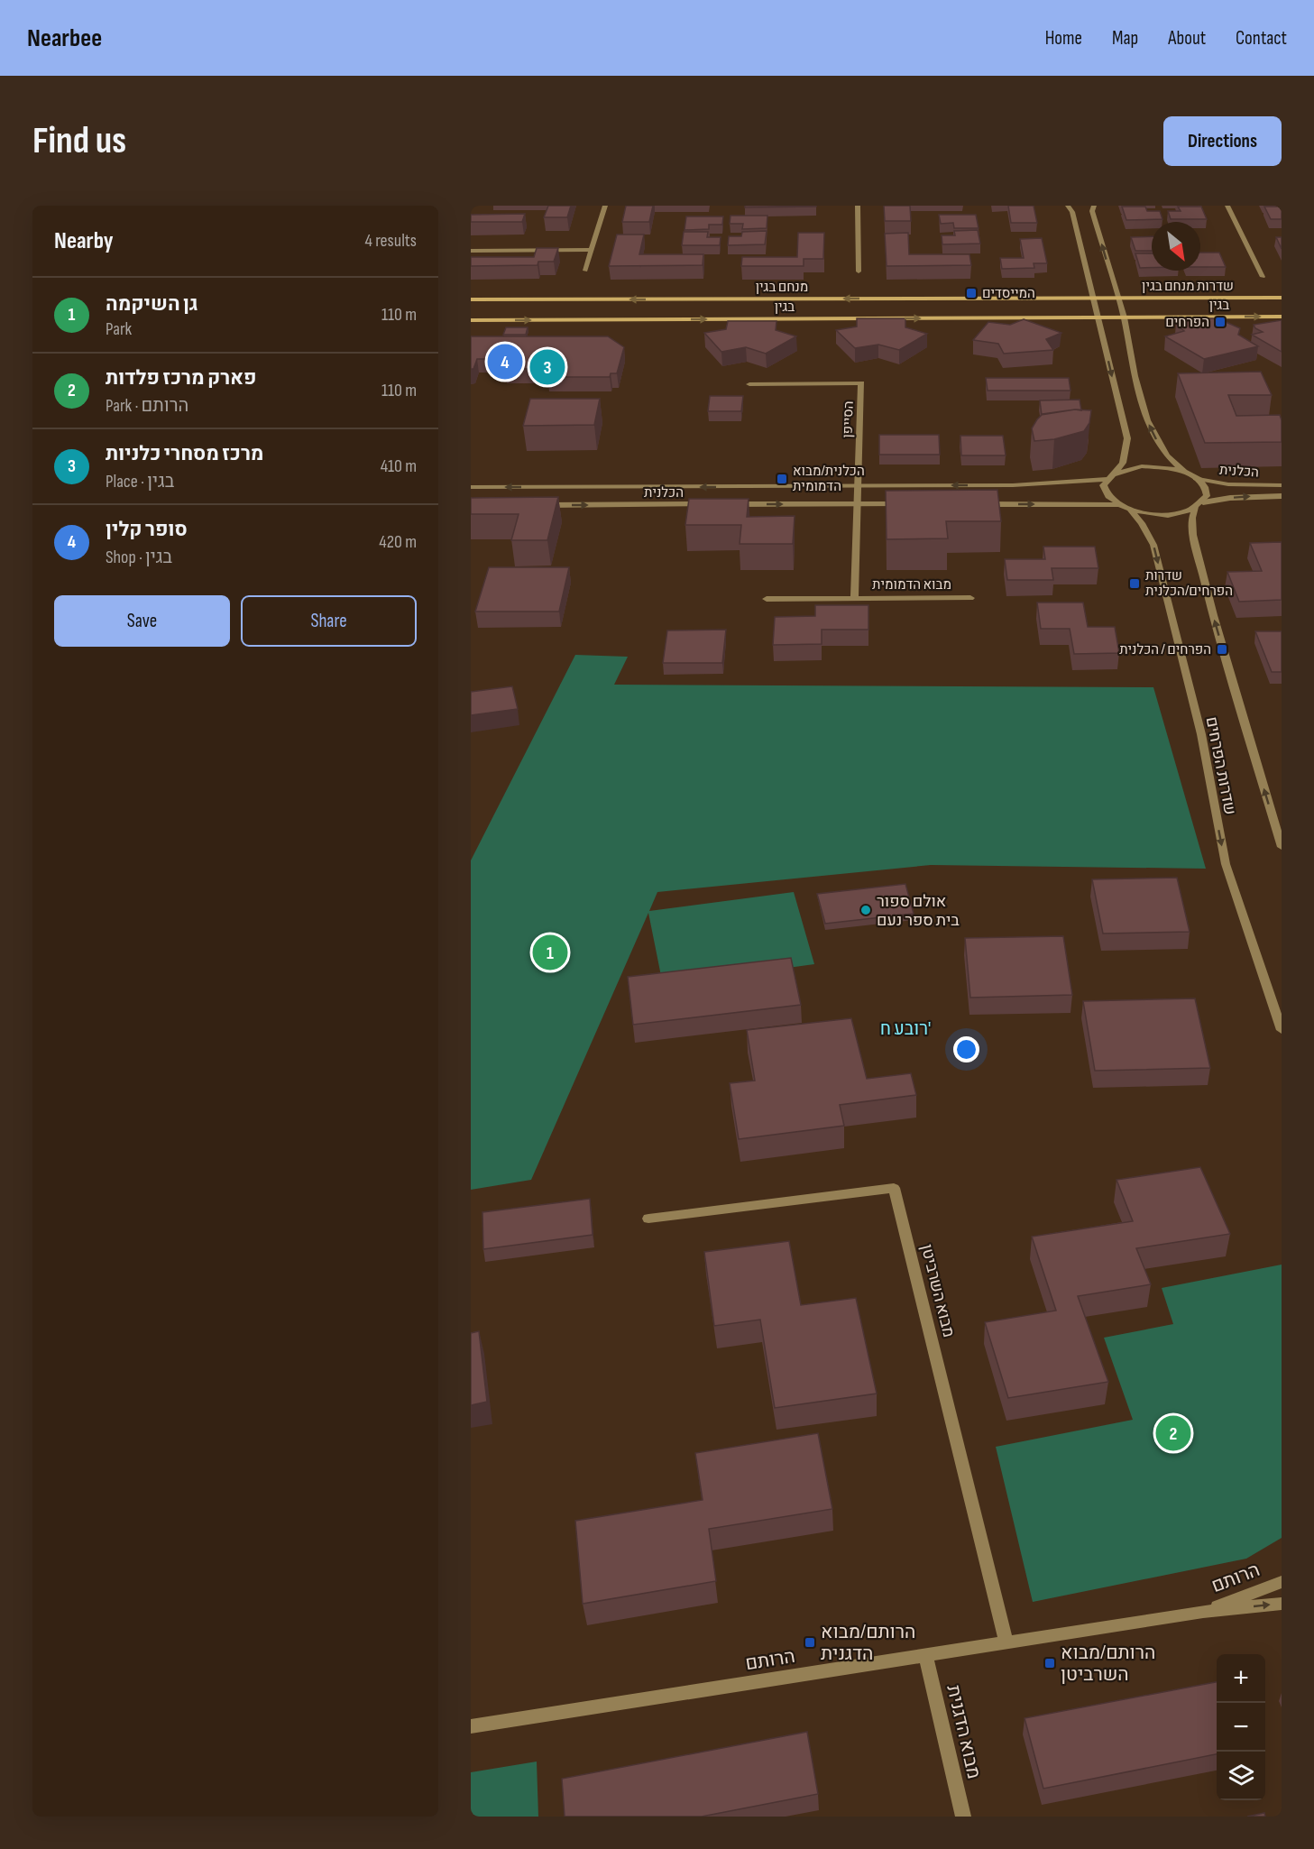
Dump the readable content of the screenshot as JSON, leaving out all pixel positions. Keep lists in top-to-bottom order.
{
  "streets": {
    "main road": ["שדרות מנחם בגין", "מנחם בגין", "בגין"],
    "street": [
      "הסייפן",
      "הכלנית",
      "מבוא הדמומית",
      "שדרות הפרחים",
      "מבוא השרביטן",
      "הרותם",
      "מבוא הדגנית"
    ]
  },
  "crossings": [
    ["שדרות מנחם בגין", "מנחם בגין"],
    ["הסייפן", "הכלנית"],
    ["הסייפן", "מבוא הדמומית"],
    ["הכלנית", "שדרות הפרחים"],
    ["מבוא השרביטן", "הרותם"],
    ["הרותם", "מבוא הדגנית"]
  ],
  "one_way": ["מנחם בגין", "בגין"],
  "districts": ["רובע ח'"],
  "places": {
    "transit": [
      "המייסדים",
      "הפרחים",
      "הכלנית/מבוא הדמומית",
      "שדרות הפרחים/הכלנית",
      "הפרחים / הכלנית",
      "הרותם/מבוא הדגנית",
      "הרותם/מבוא השרביטן"
    ],
    "other": ["אולם ספור בית ספר נעם"]
  },
  "north": "bottom right",
  "page": {
    "header": "Nearbee",
    "nav": [
      "Home",
      "Map",
      "About",
      "Contact"
    ],
    "buttons": [
      "Directions",
      ["Save", "Share"]
    ],
    "title": "Find us",
    "heading": ["Nearby", "4 results"],
    "list": [
      {
        "mark": "1",
        "name": "גן השיקמה",
        "note": "Park",
        "value": "110 m"
      },
      {
        "mark": "2",
        "name": "פארק מרכז פלדות",
        "note": "Park · הרותם",
        "value": "110 m"
      },
      {
        "mark": "3",
        "name": "מרכז מסחרי כלניות",
        "note": "Place · בגין",
        "value": "410 m"
      },
      {
        "mark": "4",
        "name": "סופר קלין",
        "note": "Shop · בגין",
        "value": "420 m"
      }
    ],
    "pins": [
      "4",
      "3",
      "1",
      "2"
    ],
    "map_buttons": ["+", "−"]
  }
}
